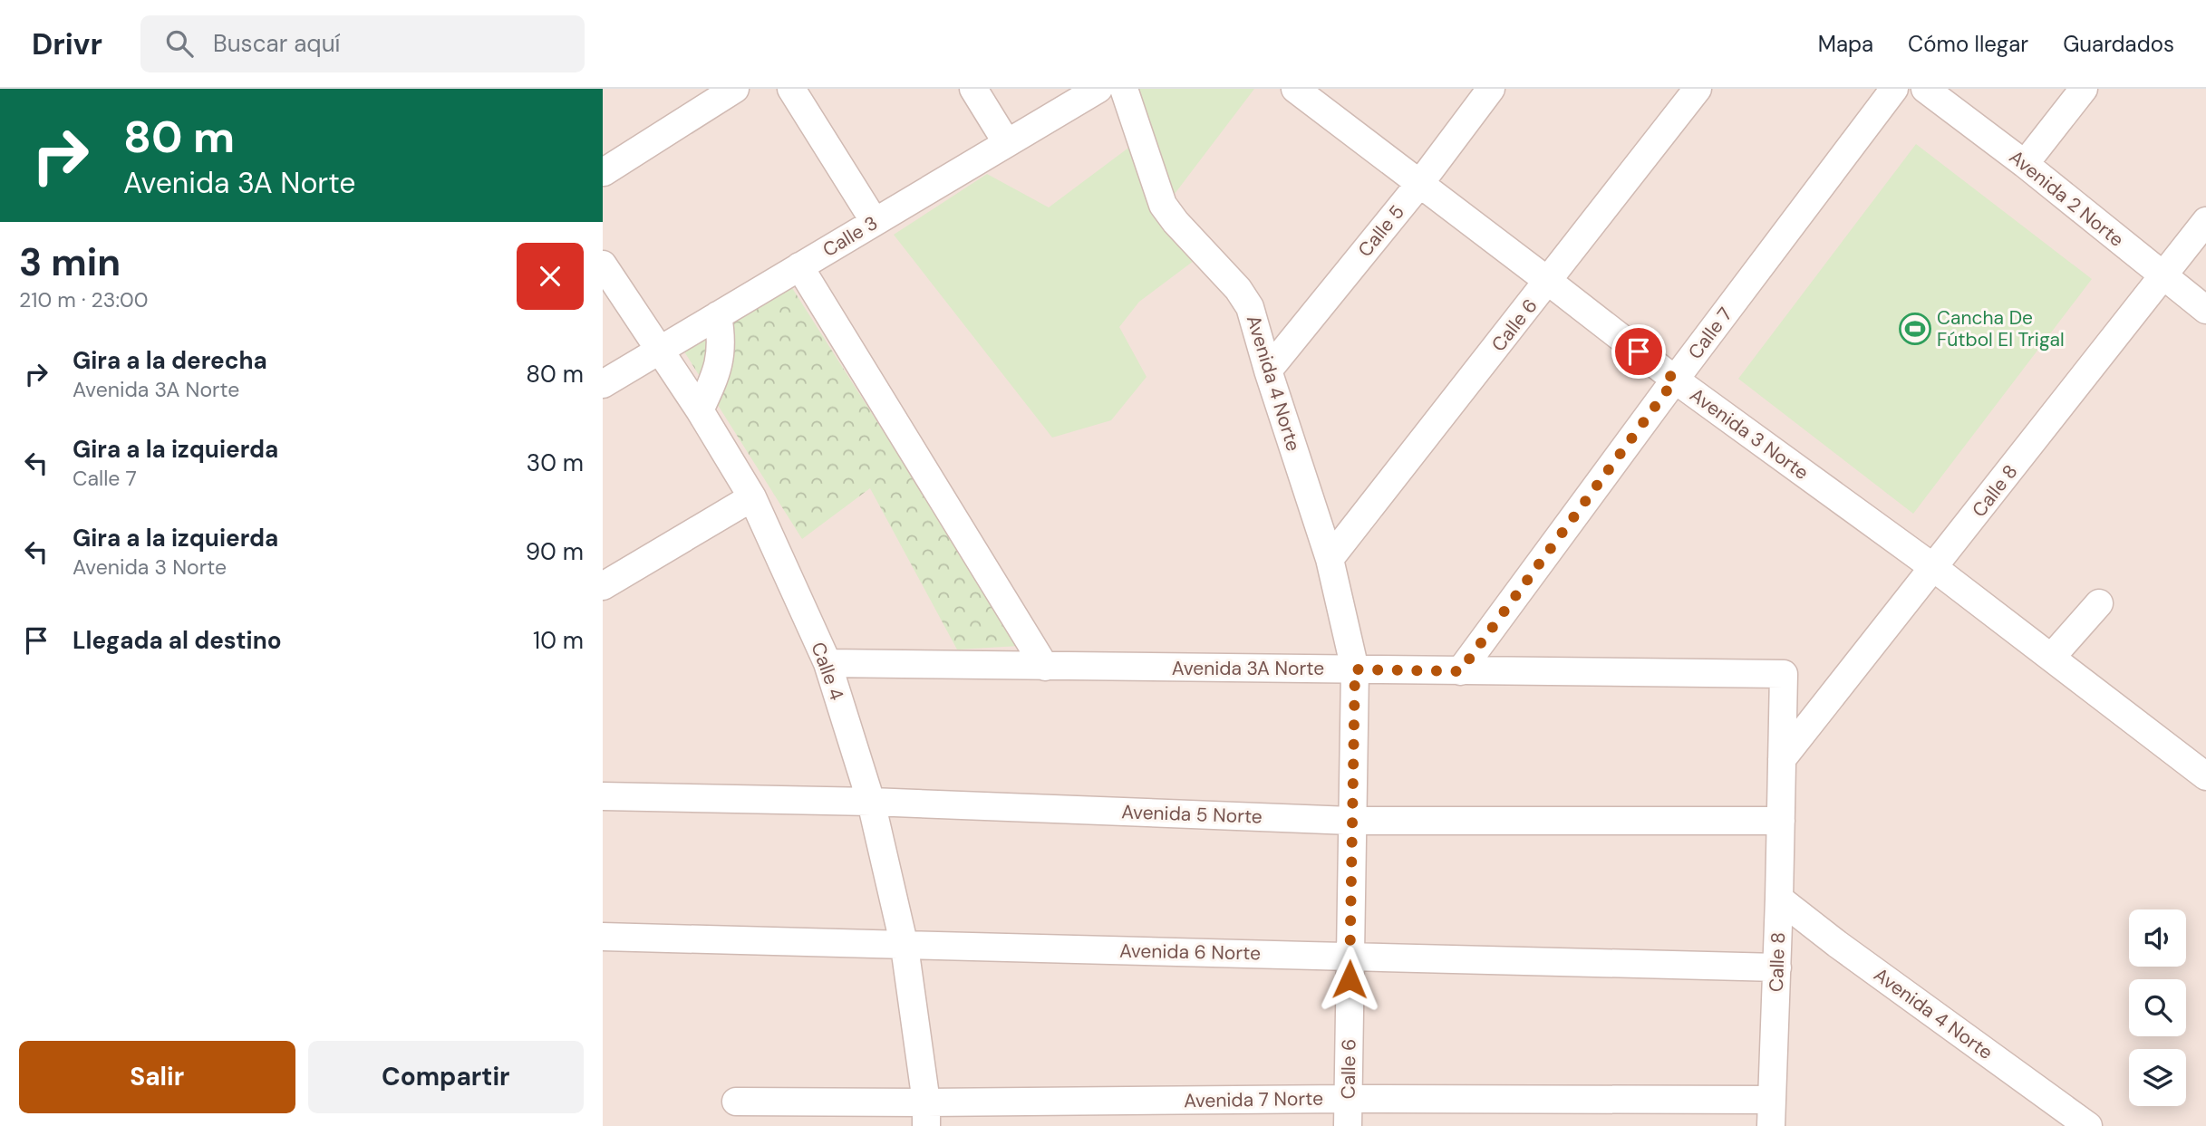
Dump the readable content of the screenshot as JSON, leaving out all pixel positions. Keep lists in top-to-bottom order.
{
  "streets": {
    "street": [
      "Avenida 2 Norte",
      "Calle 5",
      "Calle 3",
      "Calle 6",
      "Calle 7",
      "Avenida 4 Norte",
      "Avenida 3 Norte",
      "Calle 8",
      "Avenida 3A Norte",
      "Calle 4",
      "Avenida 5 Norte",
      "Avenida 6 Norte",
      "Avenida 7 Norte"
    ]
  },
  "crossings": [
    ["Avenida 2 Norte", "Calle 8"],
    ["Calle 5", "Avenida 4 Norte"],
    ["Calle 5", "Avenida 3 Norte"],
    ["Calle 3", "Calle 4"],
    ["Calle 6", "Avenida 4 Norte"],
    ["Calle 6", "Avenida 3 Norte"],
    ["Calle 6", "Avenida 3A Norte"],
    ["Calle 6", "Avenida 5 Norte"],
    ["Calle 6", "Avenida 6 Norte"],
    ["Calle 6", "Avenida 7 Norte"],
    ["Calle 7", "Avenida 3 Norte"],
    ["Calle 7", "Avenida 3A Norte"],
    ["Avenida 4 Norte", "Calle 8"],
    ["Avenida 4 Norte", "Avenida 3A Norte"],
    ["Avenida 3 Norte", "Calle 8"],
    ["Calle 8", "Avenida 3A Norte"],
    ["Calle 8", "Avenida 5 Norte"],
    ["Calle 8", "Avenida 6 Norte"],
    ["Calle 8", "Avenida 7 Norte"],
    ["Avenida 3A Norte", "Calle 4"],
    ["Calle 4", "Avenida 5 Norte"],
    ["Calle 4", "Avenida 6 Norte"],
    ["Calle 4", "Avenida 7 Norte"]
  ],
  "places": {
    "sports": ["Cancha De Fútbol El Trigal"]
  },
  "page": {
    "header": "Drivr",
    "search": "Buscar aquí",
    "nav": ["Mapa", "Cómo llegar", "Guardados"],
    "turn": ["80 m", "Avenida 3A Norte"],
    "heading": ["3 min", "210 m · 23:00"],
    "list": [
      {
        "name": "Gira a la derecha",
        "note": "Avenida 3A Norte",
        "value": "80 m"
      },
      {
        "name": "Gira a la izquierda",
        "note": "Calle 7",
        "value": "30 m"
      },
      {
        "name": "Gira a la izquierda",
        "note": "Avenida 3 Norte",
        "value": "90 m"
      },
      {
        "name": "Llegada al destino",
        "value": "10 m"
      }
    ],
    "buttons": ["Salir", "Compartir"]
  }
}
